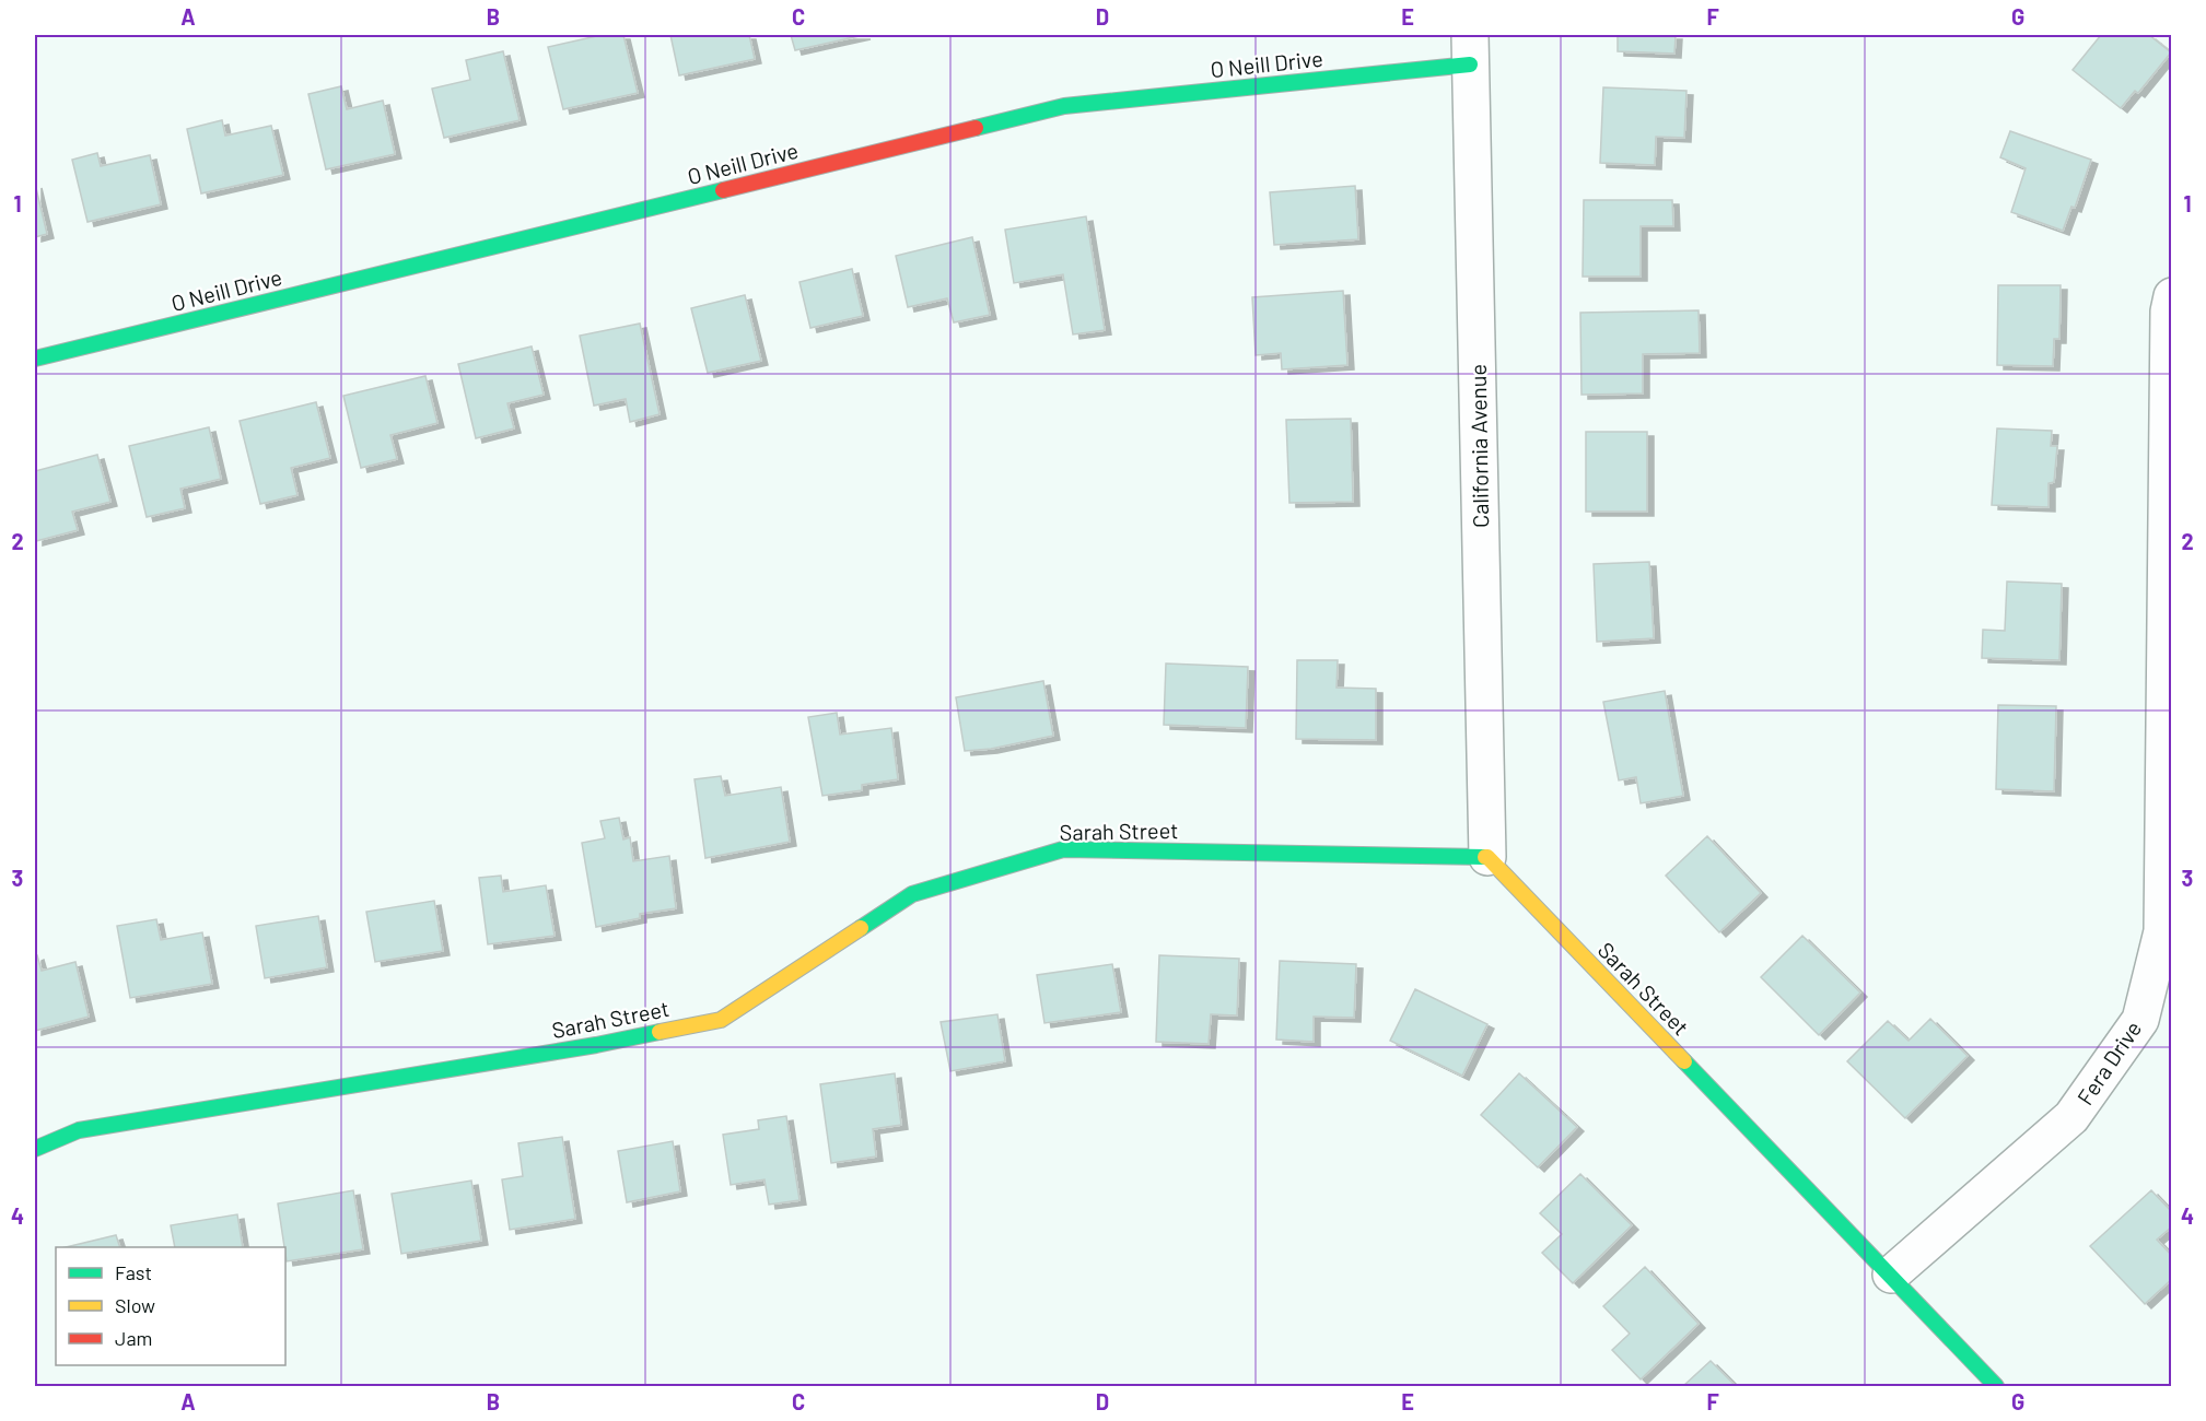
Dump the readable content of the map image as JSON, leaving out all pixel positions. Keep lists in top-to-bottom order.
{
  "streets": {
    "street": [
      "O Neill Drive",
      "California Avenue",
      "Sarah Street",
      "Fera Drive"
    ]
  },
  "crossings": [
    ["O Neill Drive", "California Avenue"],
    ["California Avenue", "Sarah Street"],
    ["Sarah Street", "Fera Drive"]
  ],
  "legend": ["Fast", "Slow", "Jam"],
  "grid": {
    "columns": [
      "A",
      "B",
      "C",
      "D",
      "E",
      "F",
      "G"
    ],
    "rows": [
      "1",
      "2",
      "3",
      "4"
    ]
  }
}
